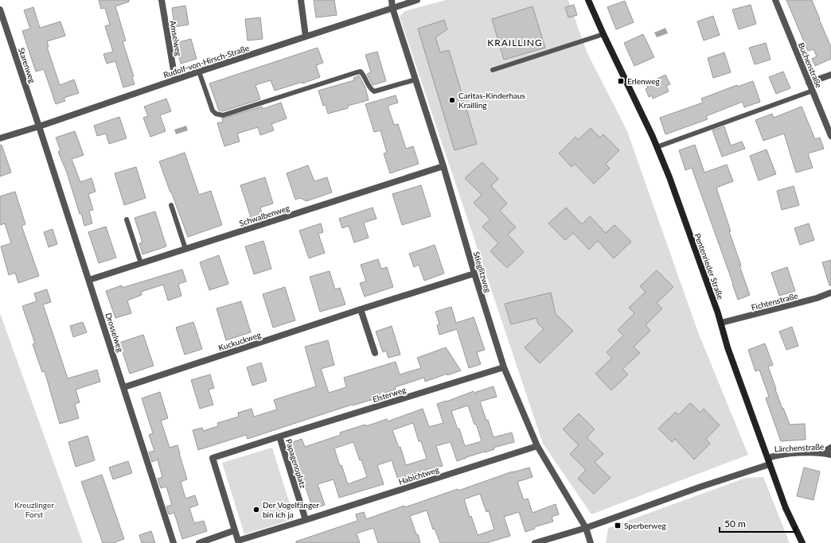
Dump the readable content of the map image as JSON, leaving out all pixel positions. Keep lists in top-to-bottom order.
{
  "streets": {
    "street": [
      "Amselweg",
      "Rudolf-von-Hirsch-Straße",
      "Starenweg",
      "Buchenstraße",
      "Schwalbenweg",
      "Pentenrieder Straße",
      "Stieglitzweg",
      "Fichtenstraße",
      "Drosselweg",
      "Kuckuckweg",
      "Elsterweg",
      "Lärchenstraße",
      "Papagenoplatz",
      "Habichtweg"
    ]
  },
  "crossings": [
    ["Amselweg", "Rudolf-von-Hirsch-Straße"],
    ["Rudolf-von-Hirsch-Straße", "Starenweg"],
    ["Rudolf-von-Hirsch-Straße", "Stieglitzweg"],
    ["Rudolf-von-Hirsch-Straße", "Drosselweg"],
    ["Starenweg", "Drosselweg"],
    ["Schwalbenweg", "Stieglitzweg"],
    ["Schwalbenweg", "Drosselweg"],
    ["Pentenrieder Straße", "Fichtenstraße"],
    ["Pentenrieder Straße", "Lärchenstraße"],
    ["Stieglitzweg", "Kuckuckweg"],
    ["Stieglitzweg", "Elsterweg"],
    ["Stieglitzweg", "Habichtweg"],
    ["Drosselweg", "Kuckuckweg"],
    ["Elsterweg", "Papagenoplatz"],
    ["Papagenoplatz", "Habichtweg"]
  ],
  "districts": ["KRAILLING"],
  "parks": ["Kreuzlinger Forst"],
  "places": {
    "transit": ["Erlenweg", "Sperberweg"],
    "other": ["Caritas-Kinderhaus Krailling", "Der Vogelfänger bin ich ja"]
  },
  "scale_bar": "50 m"
}
